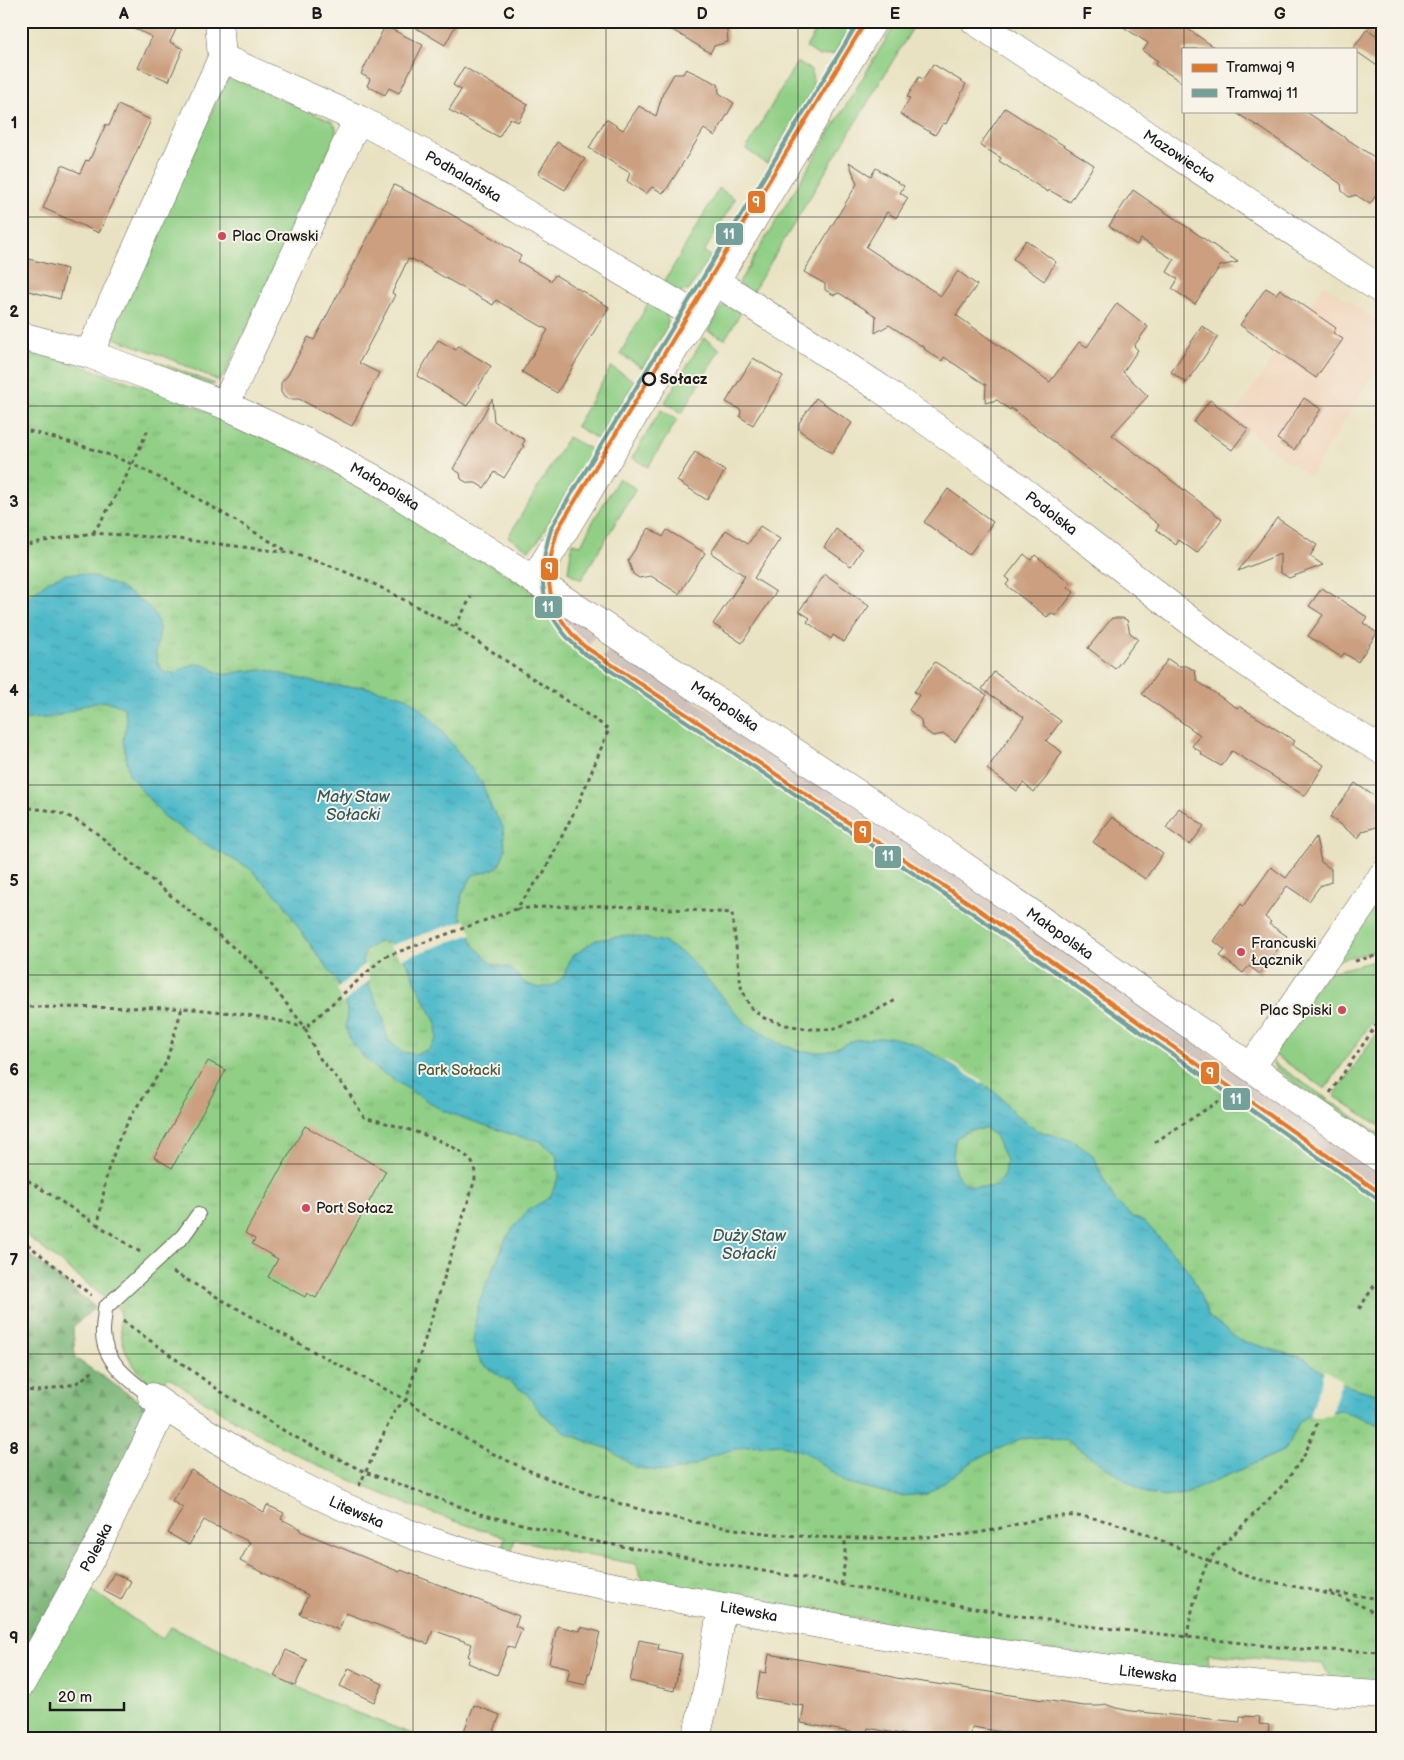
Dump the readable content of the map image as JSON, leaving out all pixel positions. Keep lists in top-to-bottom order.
{
  "streets": {
    "street": [
      "Mazowiecka",
      "Podhalańska",
      "Małopolska",
      "Podolska",
      "Litewska",
      "Poleska"
    ]
  },
  "crossings": [
    ["Litewska", "Poleska"]
  ],
  "water": ["Mały Staw Sołacki", "Duży Staw Sołacki"],
  "parks": ["Park Sołacki"],
  "places": [
    "Plac Orawski",
    "Sołacz",
    "Francuski Łącznik",
    "Plac Spiski",
    "Port Sołacz"
  ],
  "lines": ["tram line 9", "tram line 11"],
  "legend": ["Tramwaj 9", "Tramwaj 11"],
  "scale_bar": "20 m",
  "grid": {
    "columns": [
      "A",
      "B",
      "C",
      "D",
      "E",
      "F",
      "G"
    ],
    "rows": [
      "1",
      "2",
      "3",
      "4",
      "5",
      "6",
      "7",
      "8",
      "9"
    ]
  }
}
